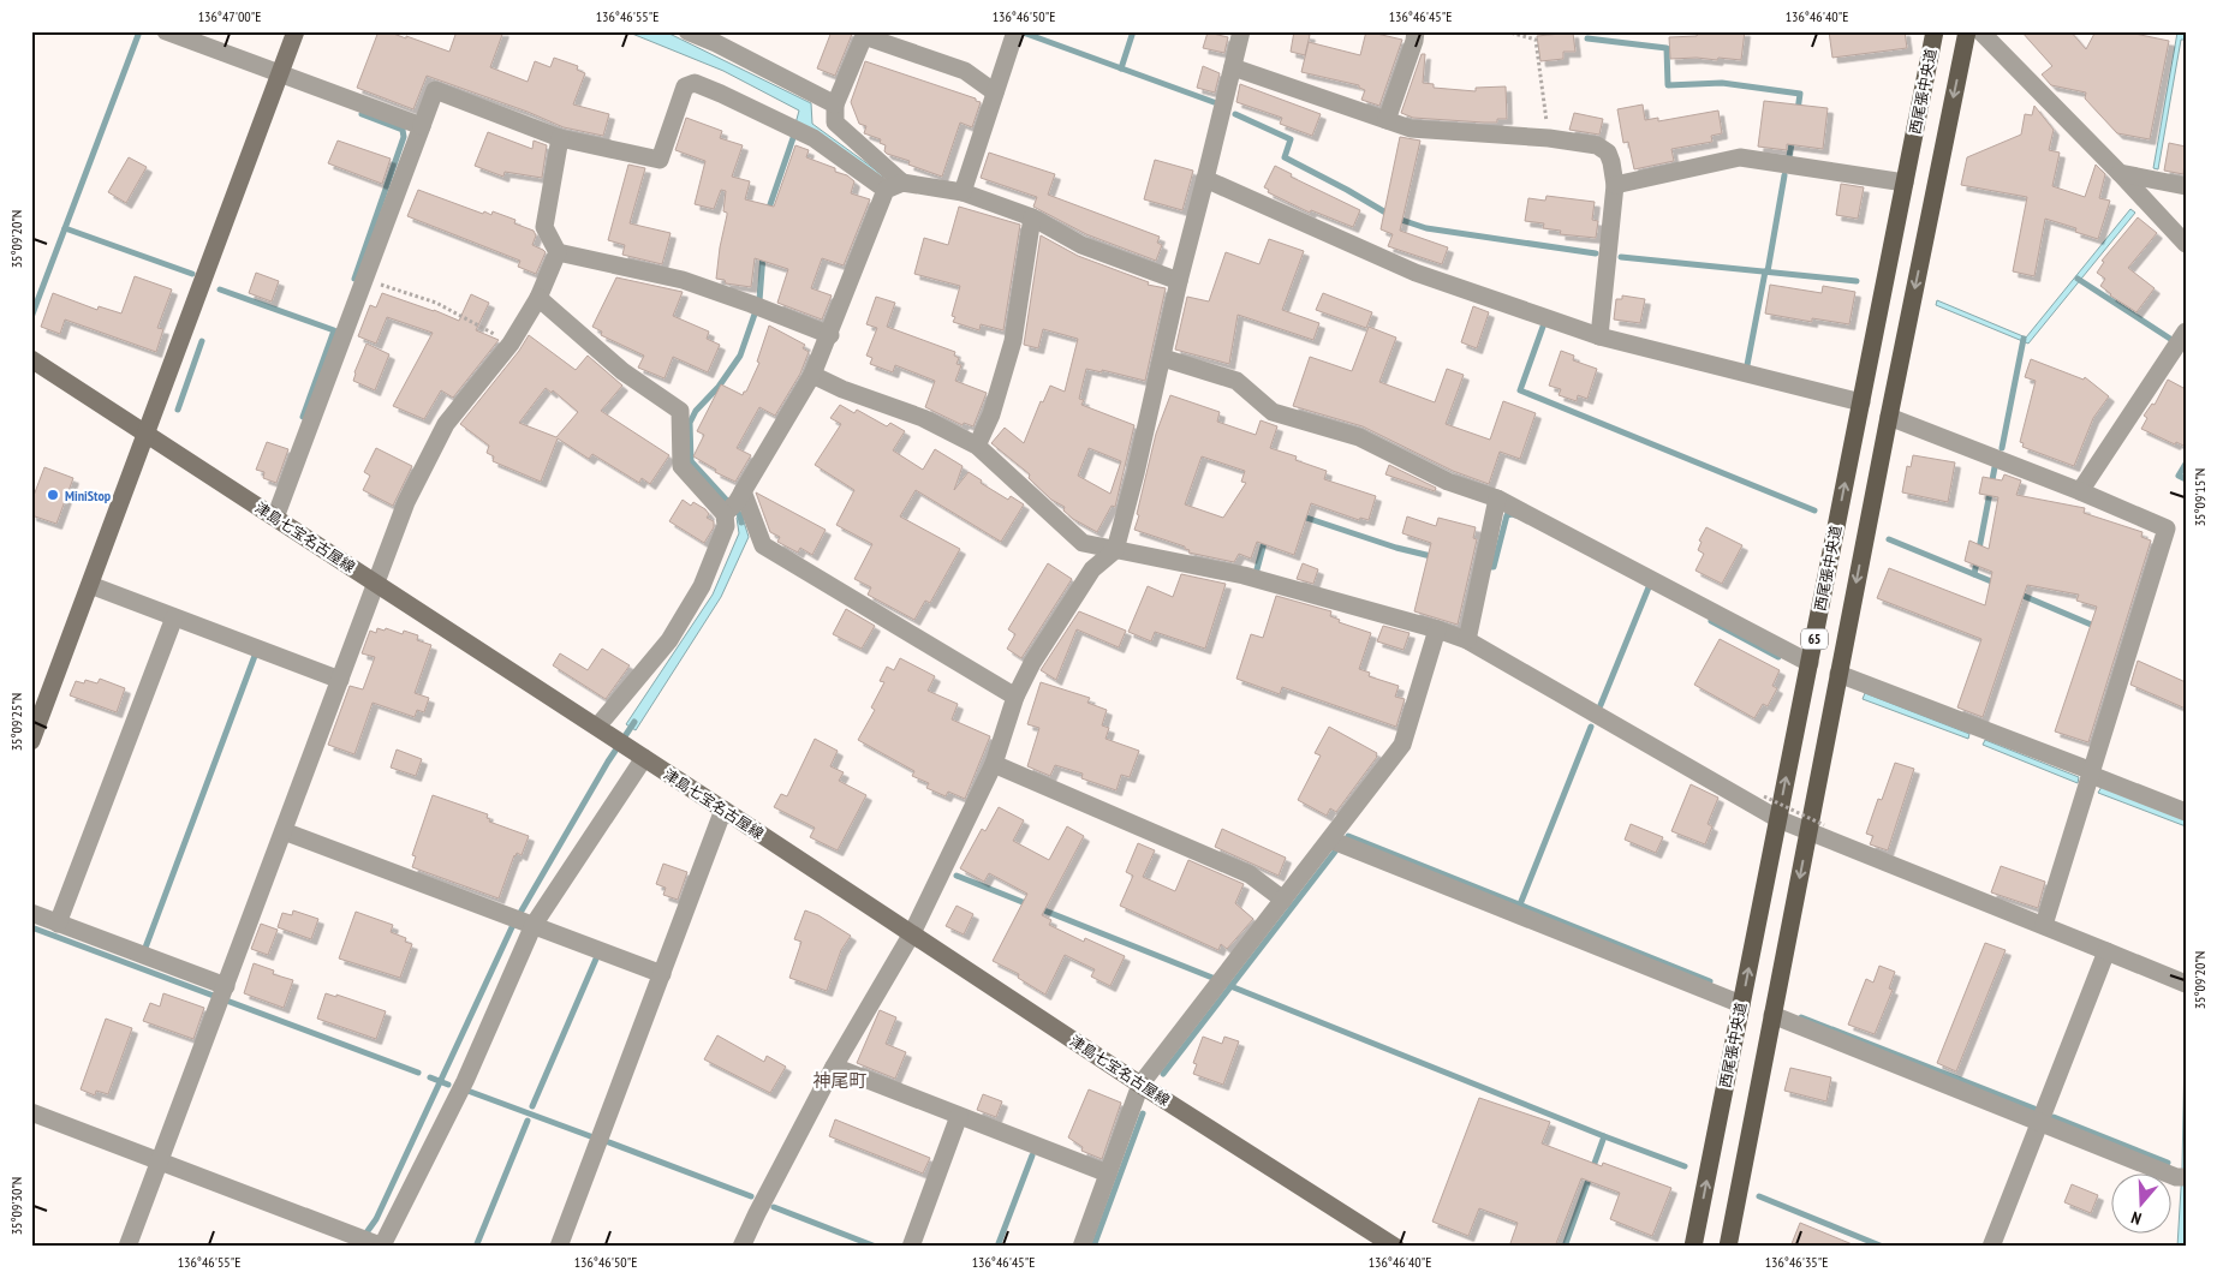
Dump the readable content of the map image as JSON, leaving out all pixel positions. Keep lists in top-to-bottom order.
{
  "streets": {
    "main road": ["西尾張中央道", "津島七宝名古屋線", "65"]
  },
  "districts": ["神尾町"],
  "places": ["MiniStop"],
  "north": "bottom",
  "coordinates": [
    "136°47'00\"E",
    "136°46'55\"E",
    "136°46'50\"E",
    "136°46'45\"E",
    "136°46'40\"E",
    "35°09'20\"N",
    "35°09'15\"N",
    "35°09'25\"N",
    "35°09'30\"N",
    "136°46'35\"E"
  ]
}
